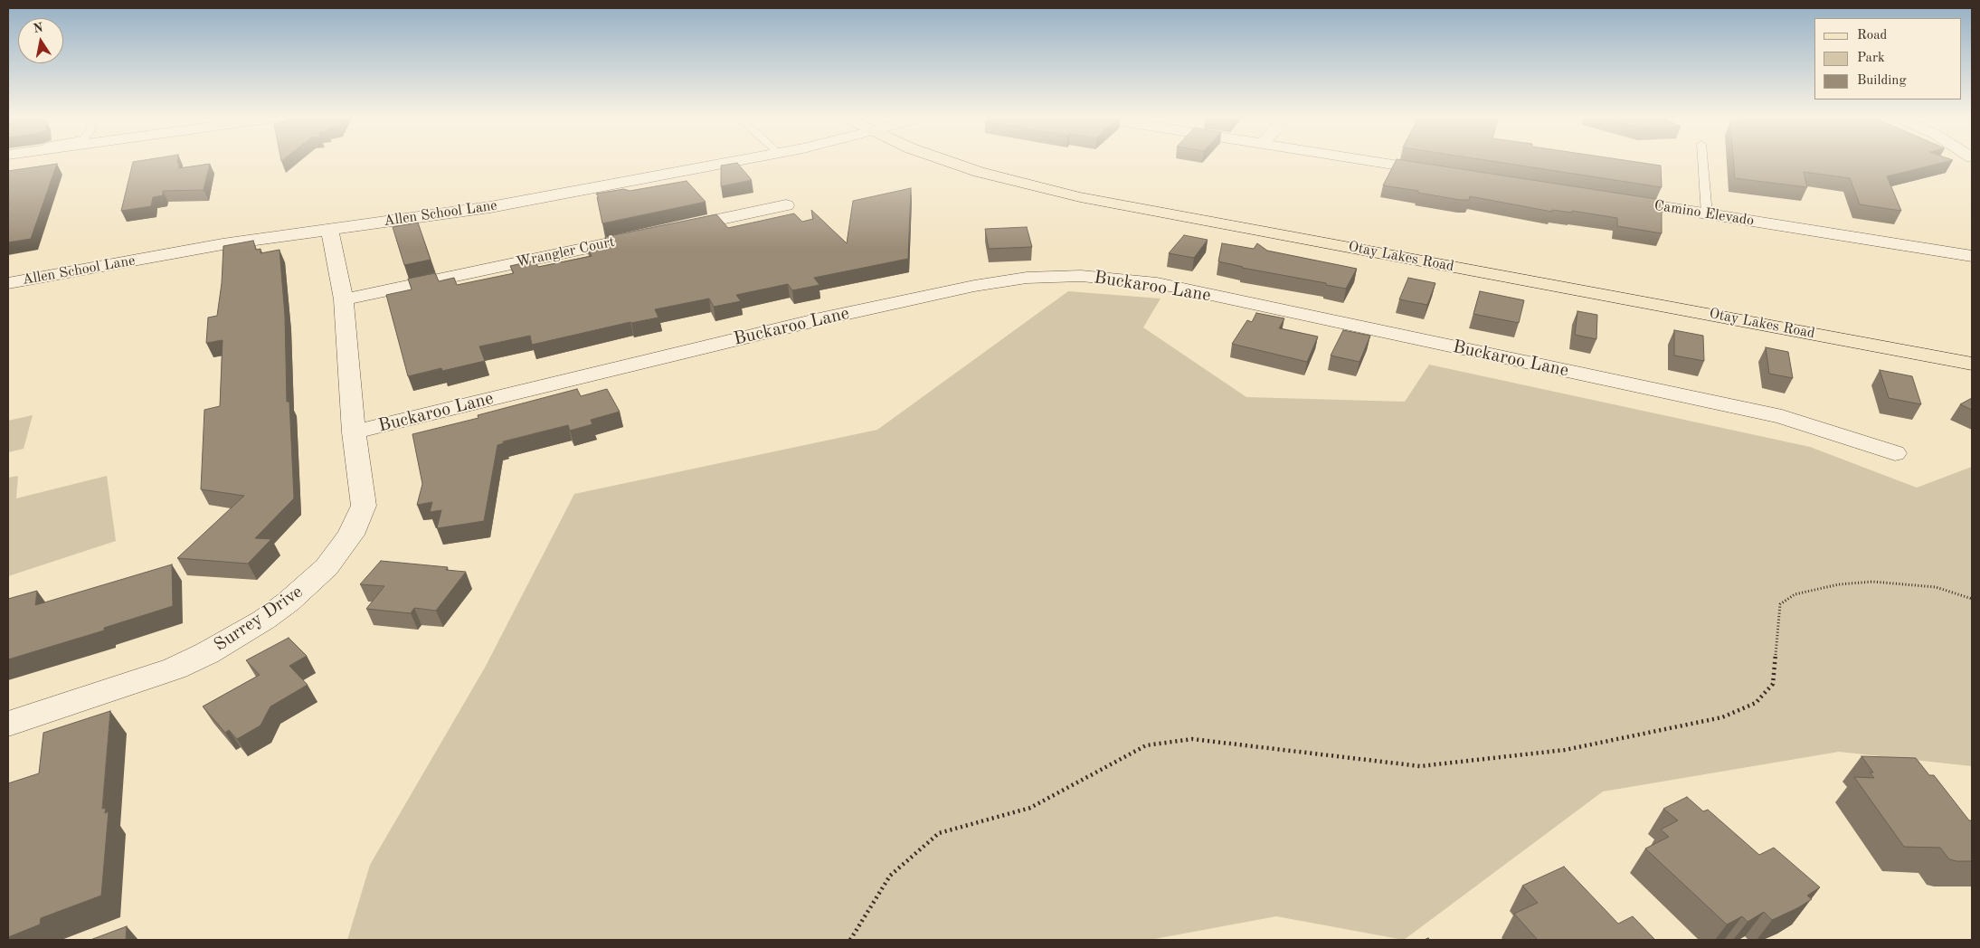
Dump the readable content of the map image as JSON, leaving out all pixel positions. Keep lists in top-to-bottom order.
{
  "streets": {
    "main road": ["Otay Lakes Road"],
    "street": [
      "Allen School Lane",
      "Camino Elevado",
      "Wrangler Court",
      "Buckaroo Lane",
      "Surrey Drive"
    ]
  },
  "crossings": [
    ["Allen School Lane", "Surrey Drive"],
    ["Wrangler Court", "Surrey Drive"],
    ["Buckaroo Lane", "Surrey Drive"]
  ],
  "legend": ["Road", "Park", "Building"],
  "north": "top"
}
